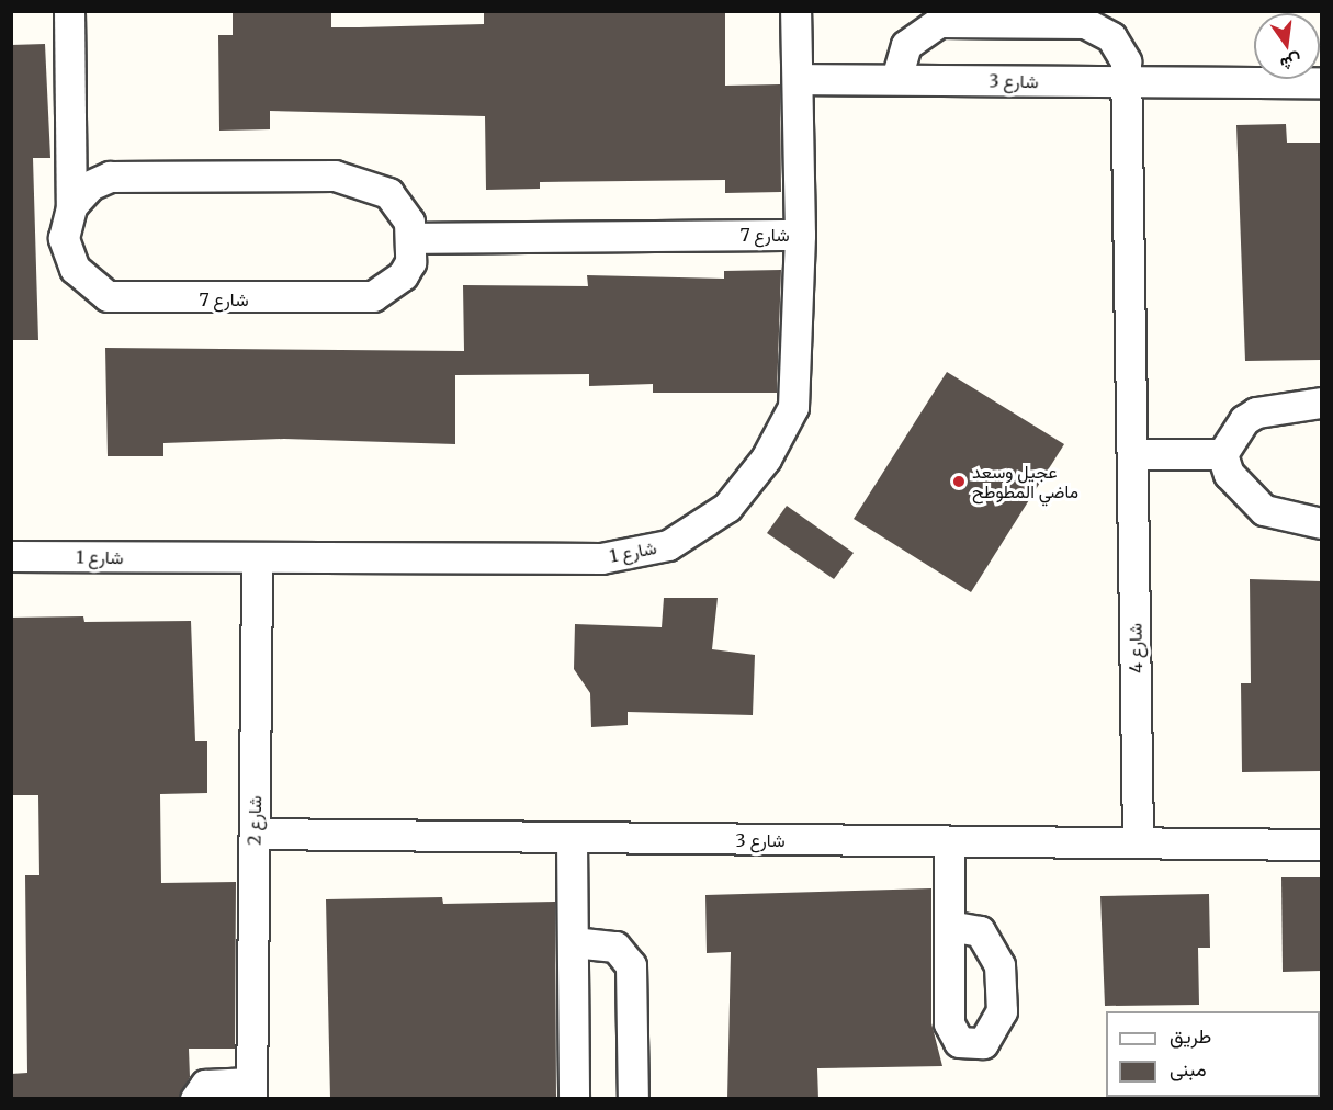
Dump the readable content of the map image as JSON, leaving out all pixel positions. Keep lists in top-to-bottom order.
{
  "streets": {
    "street": [
      "شارع 3",
      "شارع 7",
      "شارع 1",
      "شارع 4",
      "شارع 2"
    ]
  },
  "crossings": [
    ["شارع 3", "شارع 1"],
    ["شارع 3", "شارع 4"],
    ["شارع 3", "شارع 2"],
    ["شارع 7", "شارع 1"],
    ["شارع 1", "شارع 2"]
  ],
  "places": ["عجيل وسعد ماضي المطوطح"],
  "legend": ["طريق", "مبنى"],
  "north": "bottom"
}
